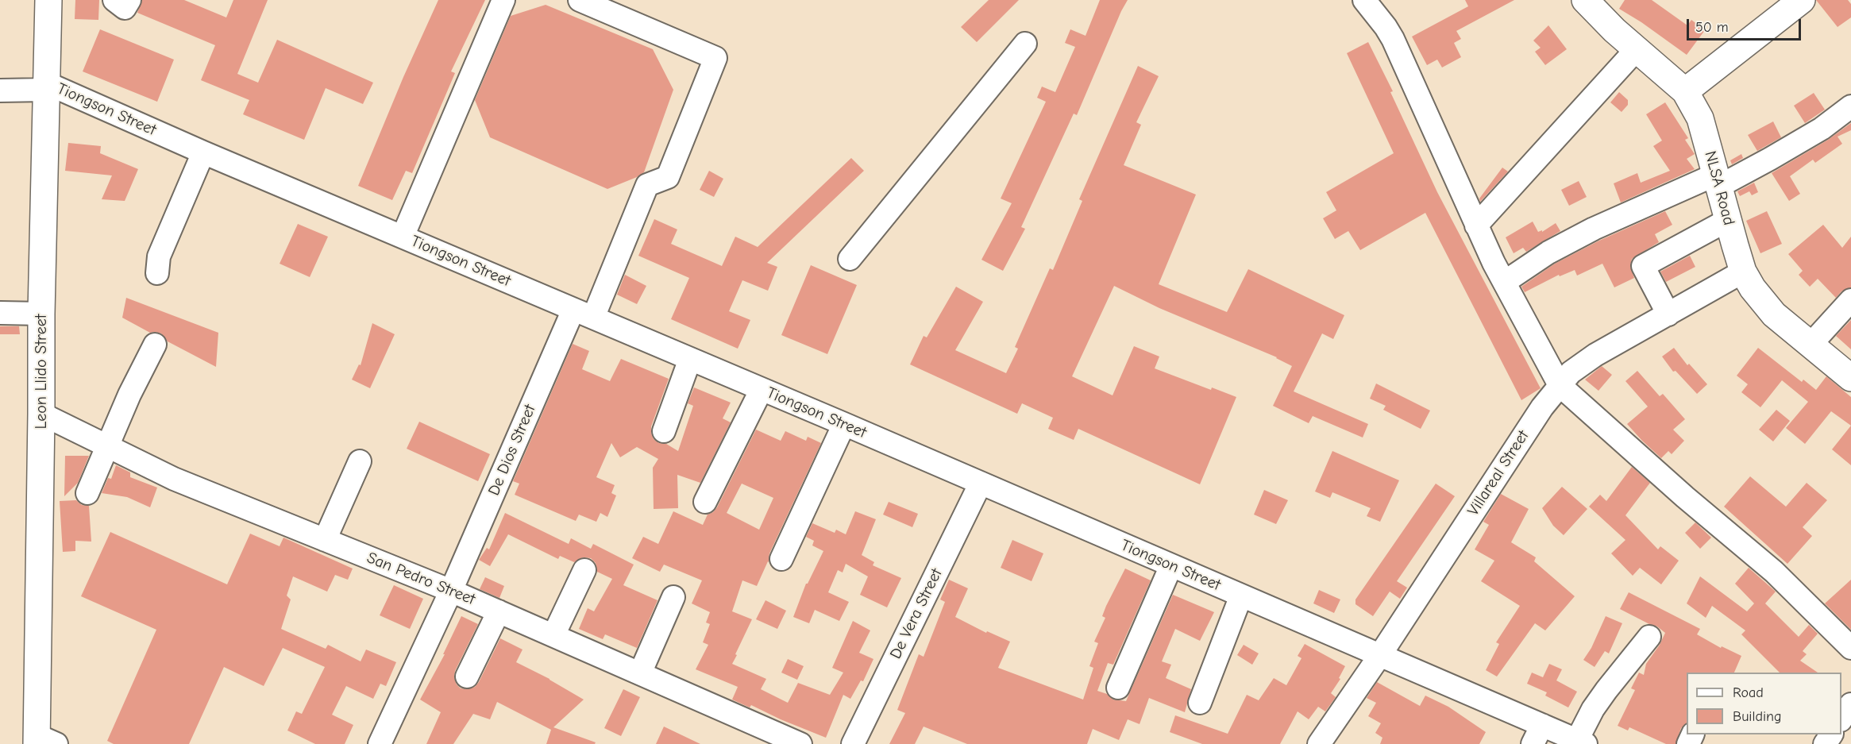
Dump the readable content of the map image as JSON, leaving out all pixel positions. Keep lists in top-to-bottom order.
{
  "streets": {
    "main road": ["NLSA Road", "Leon Llido Street"],
    "street": [
      "Tiongson Street",
      "De Dios Street",
      "Villareal Street",
      "San Pedro Street",
      "De Vera Street"
    ]
  },
  "crossings": [
    ["Tiongson Street", "Leon Llido Street"],
    ["Tiongson Street", "De Dios Street"],
    ["Tiongson Street", "Villareal Street"],
    ["Tiongson Street", "De Vera Street"],
    ["NLSA Road", "Villareal Street"],
    ["Leon Llido Street", "San Pedro Street"],
    ["De Dios Street", "San Pedro Street"]
  ],
  "legend": ["Road", "Building"],
  "scale_bar": "50 m"
}
